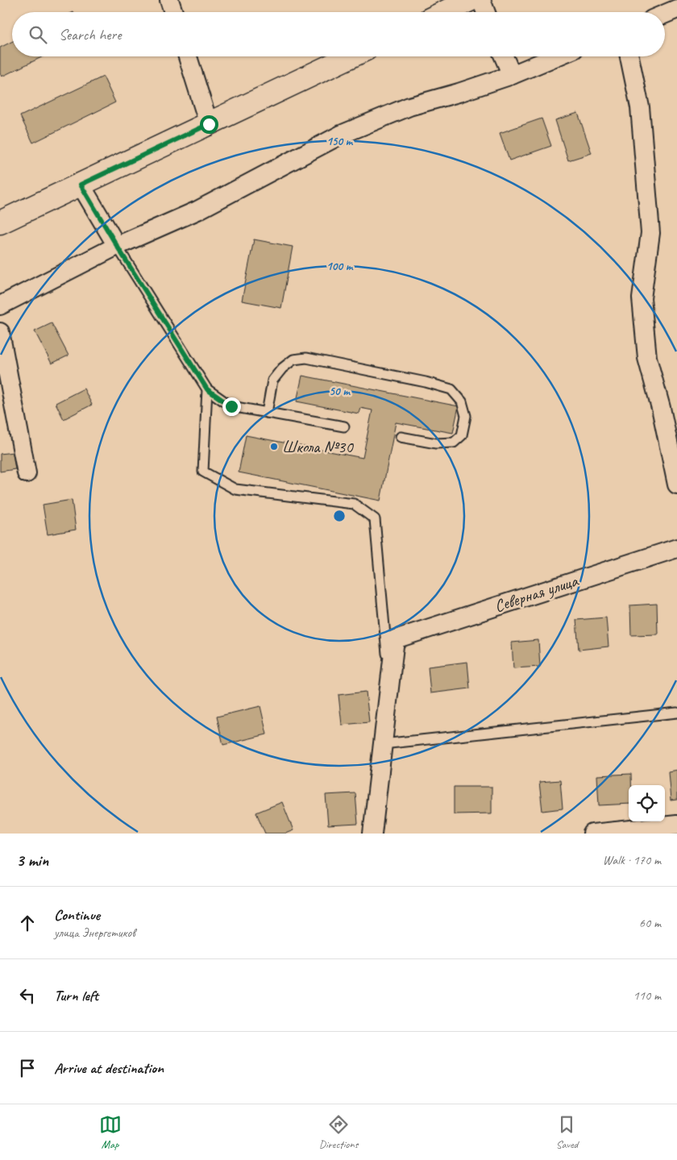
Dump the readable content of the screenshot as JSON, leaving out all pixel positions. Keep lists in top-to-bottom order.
{
  "streets": {
    "street": ["Северная улица"]
  },
  "places": ["Школа №30"],
  "page": {
    "search": "Search here",
    "heading": ["3 min", "Walk · 170 m"],
    "list": [
      ["Continue", "улица Энергетиков", "60 m"],
      ["Turn left", "110 m"],
      "Arrive at destination"
    ],
    "nav": ["Map", "Directions", "Saved"]
  },
  "rings": ["150 m", "100 m", "50 m"]
}
